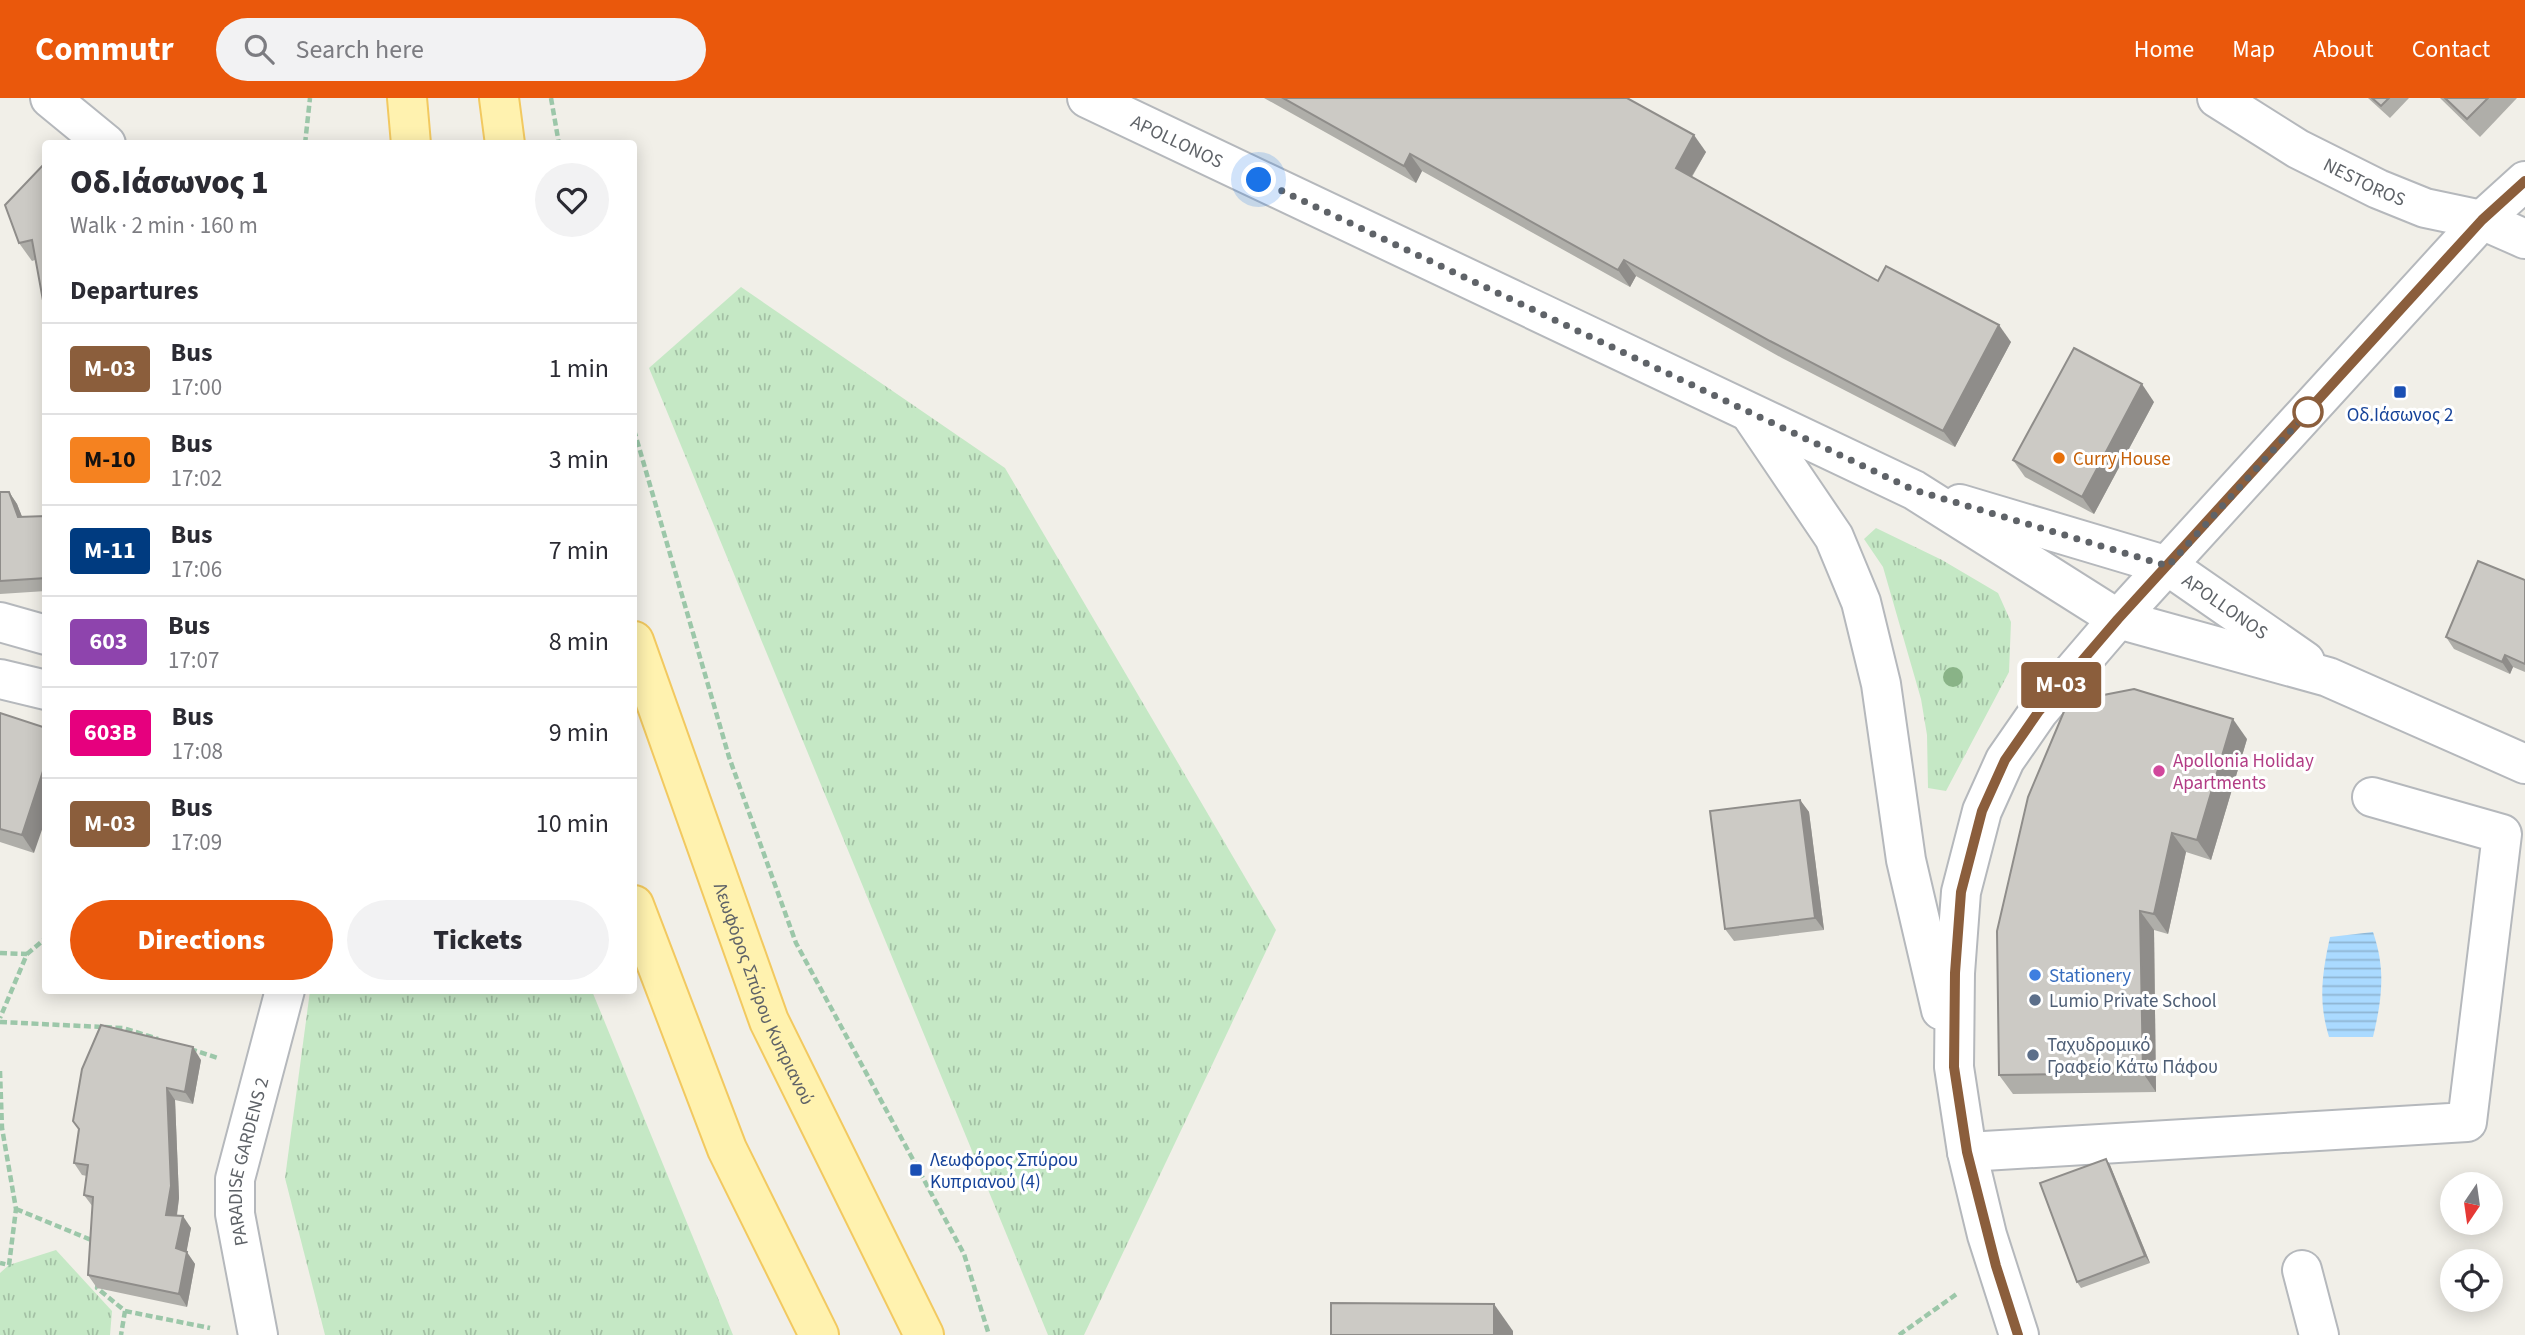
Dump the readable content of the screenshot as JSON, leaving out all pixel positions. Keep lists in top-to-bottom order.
{
  "streets": {
    "main road": ["Λεωφόρος Σπύρου Κυπριανού"],
    "street": ["APOLLONOS", "NESTOROS", "PARADISE GARDENS 2"]
  },
  "places": {
    "transit": ["Οδ.Ιάσωνος 2", "Λεωφόρος Σπύρου Κυπριανού (4)"],
    "other": [
      "Curry House",
      "Apollonia Holiday Apartments",
      "Stationery",
      "Lumio Private School",
      "Ταχυδρομικό Γραφείο Κάτω Πάφου"
    ]
  },
  "lines": ["bus line M-03"],
  "north": "bottom",
  "page": {
    "header": "Commutr",
    "search": "Search here",
    "nav": [
      "Home",
      "Map",
      "About",
      "Contact"
    ],
    "on_map": "M-03",
    "heading": [
      ["Οδ.Ιάσωνος 1", "Walk · 2 min · 160 m"],
      "Departures"
    ],
    "list": [
      {
        "mark": "M-03",
        "name": "Bus",
        "note": "17:00",
        "value": "1 min"
      },
      {
        "mark": "M-10",
        "name": "Bus",
        "note": "17:02",
        "value": "3 min"
      },
      {
        "mark": "M-11",
        "name": "Bus",
        "note": "17:06",
        "value": "7 min"
      },
      {
        "mark": "603",
        "name": "Bus",
        "note": "17:07",
        "value": "8 min"
      },
      {
        "mark": "603B",
        "name": "Bus",
        "note": "17:08",
        "value": "9 min"
      },
      {
        "mark": "M-03",
        "name": "Bus",
        "note": "17:09",
        "value": "10 min"
      }
    ],
    "buttons": ["Directions", "Tickets"]
  }
}
